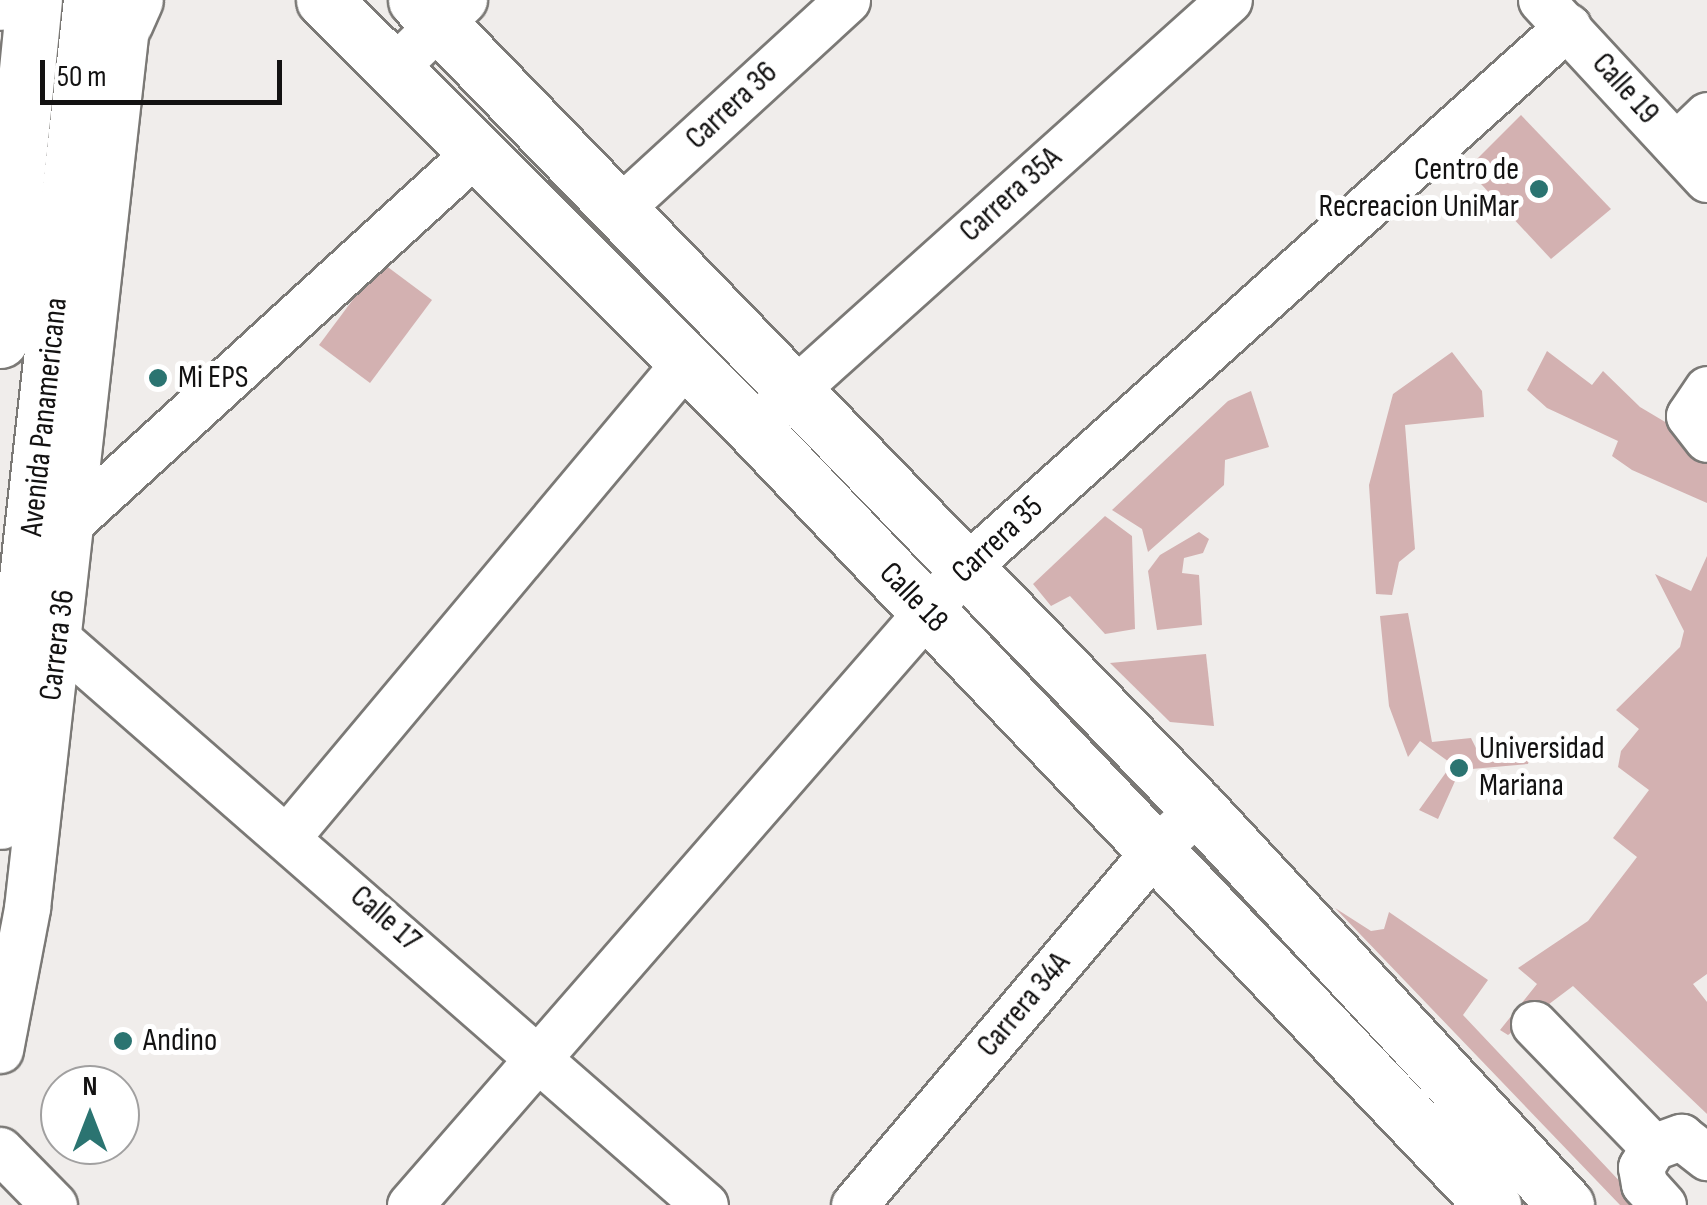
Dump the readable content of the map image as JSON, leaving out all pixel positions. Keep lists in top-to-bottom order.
{
  "streets": {
    "main road": ["Avenida Panamericana", "Calle 18"],
    "street": [
      "Calle 19",
      "Carrera 36",
      "Carrera 35A",
      "Carrera 35",
      "Calle 17",
      "Carrera 34A"
    ]
  },
  "crossings": [
    ["Calle 19", "Carrera 35"],
    ["Carrera 36", "Avenida Panamericana"],
    ["Carrera 36", "Calle 18"],
    ["Carrera 36", "Calle 17"],
    ["Carrera 35A", "Calle 18"],
    ["Carrera 35", "Calle 18"],
    ["Carrera 35", "Calle 17"],
    ["Calle 18", "Carrera 34A"]
  ],
  "places": [
    "Centro de Recreacion UniMar",
    "Mi EPS",
    "Universidad Mariana",
    "Andino"
  ],
  "scale_bar": "50 m",
  "north": "top"
}
